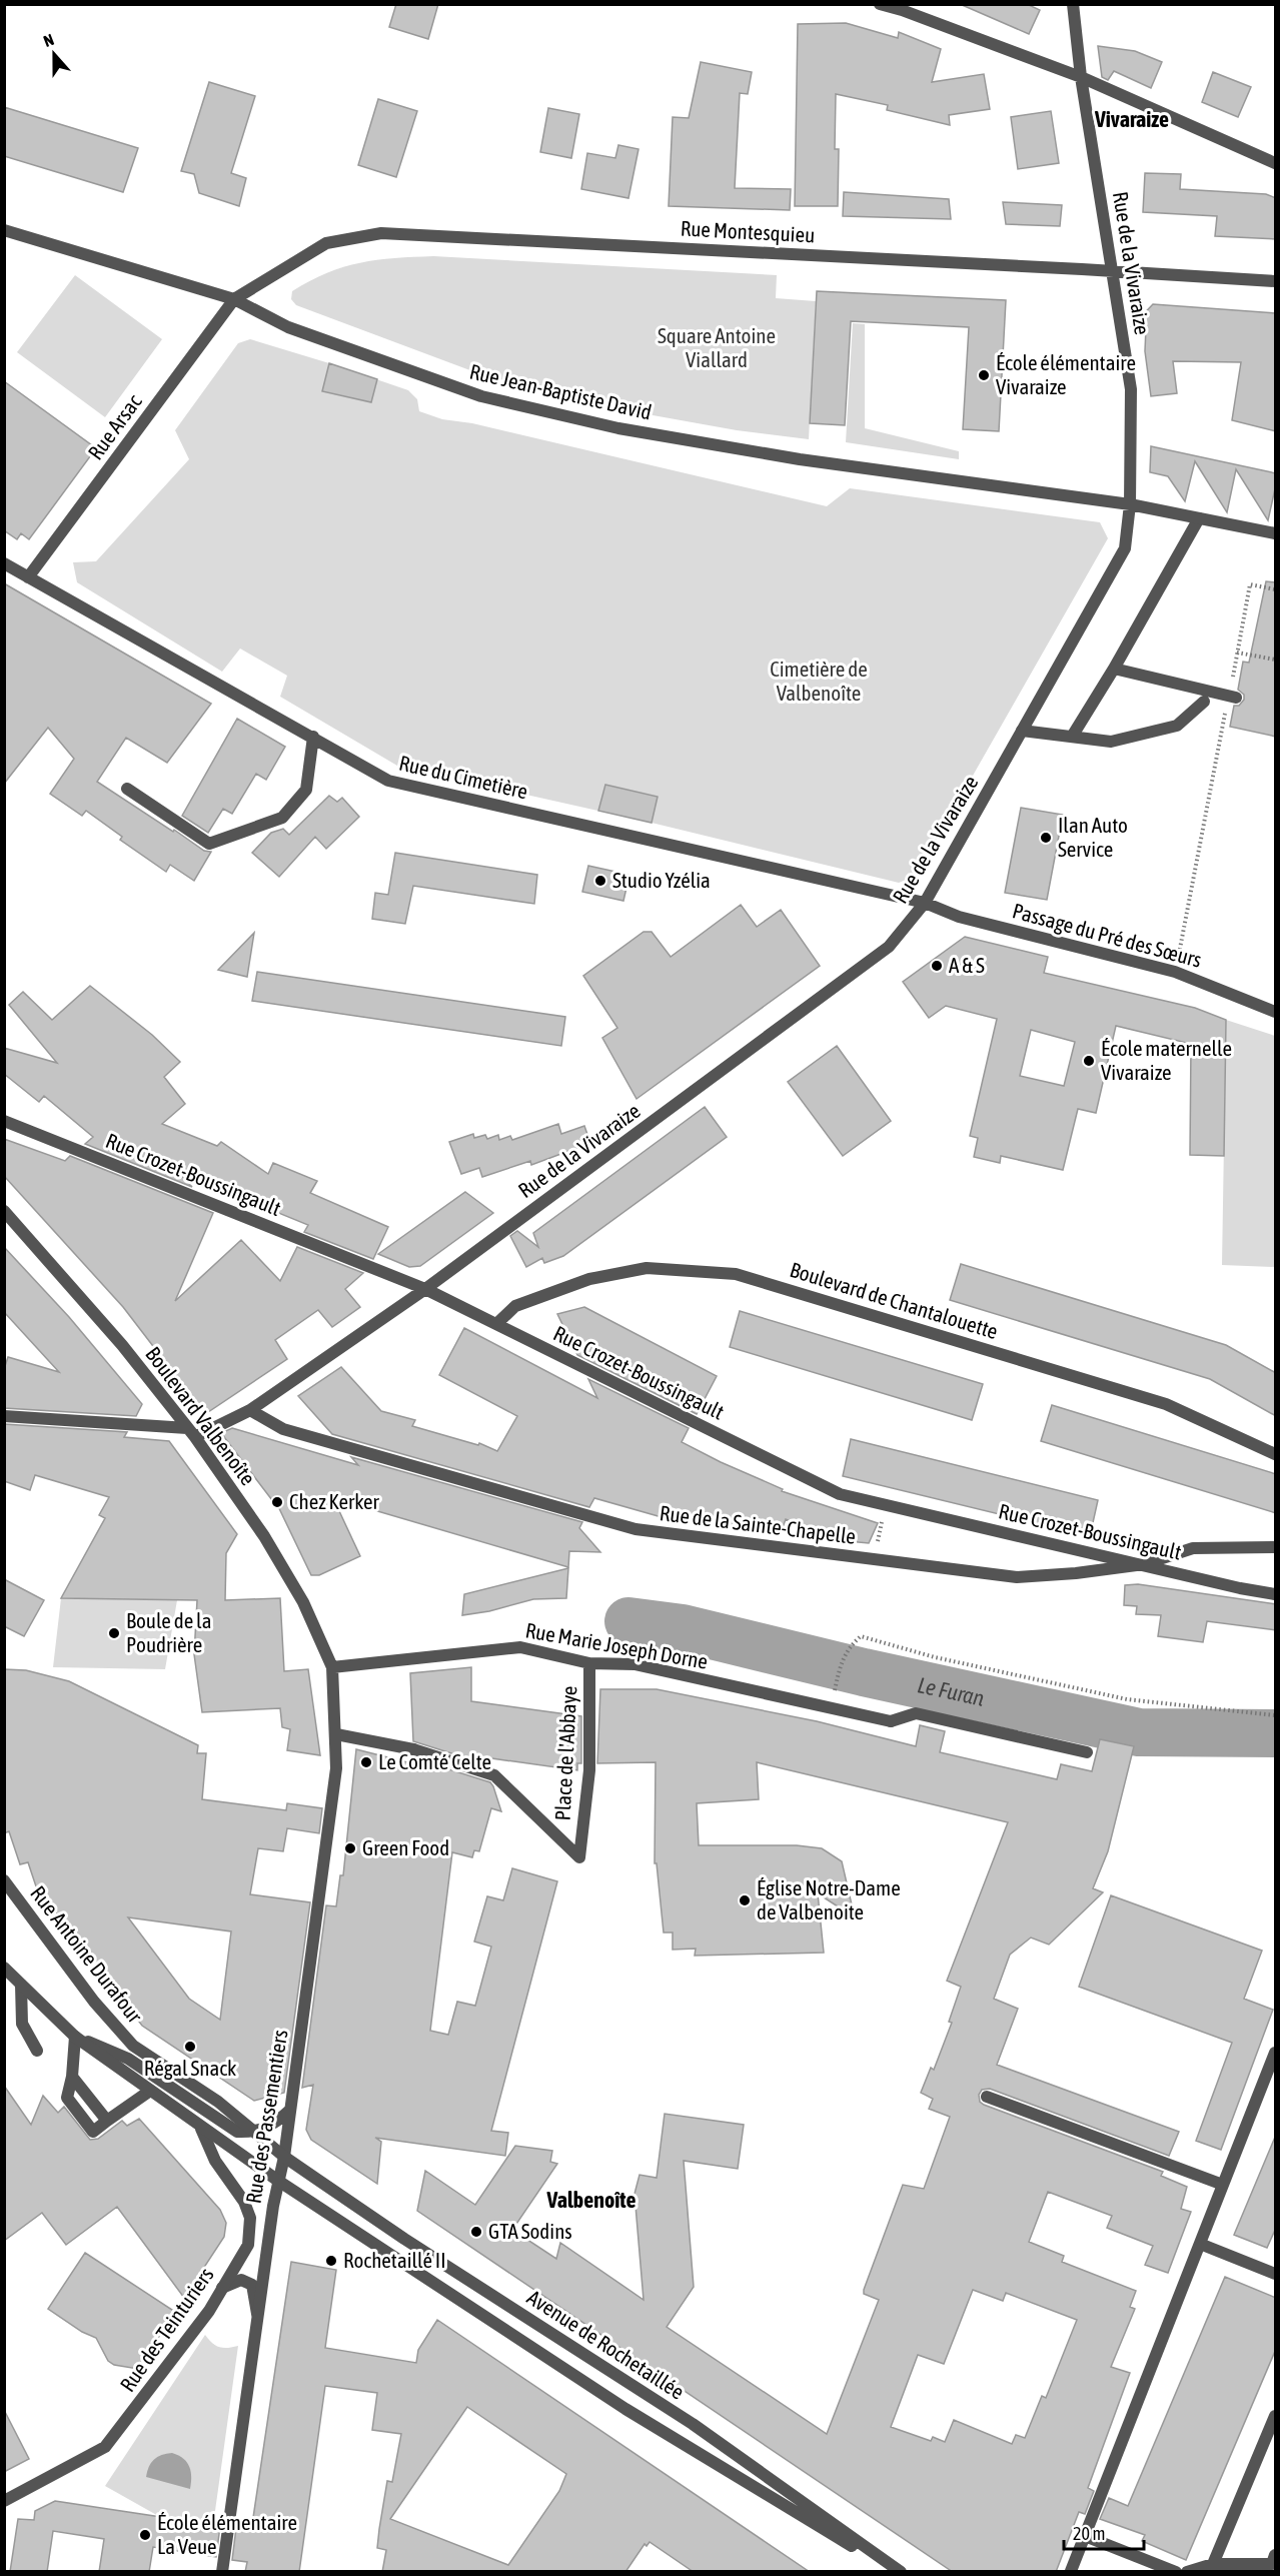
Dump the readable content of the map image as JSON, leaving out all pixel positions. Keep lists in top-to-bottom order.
{
  "streets": {
    "street": [
      "Rue Montesquieu",
      "Rue de la Vivaraize",
      "Rue Jean-Baptiste David",
      "Rue Arsac",
      "Rue du Cimetière",
      "Passage du Pré des Sœurs",
      "Rue Crozet-Boussingault",
      "Boulevard de Chantalouette",
      "Boulevard Valbenoîte",
      "Rue de la Sainte-Chapelle",
      "Rue Marie Joseph Dorne",
      "Place de l'Abbaye",
      "Rue Antoine Durafour",
      "Rue des Passementiers",
      "Rue des Teinturiers",
      "Avenue de Rochetaillée"
    ]
  },
  "crossings": [
    ["Rue Montesquieu", "Rue de la Vivaraize"],
    ["Rue Montesquieu", "Rue Jean-Baptiste David"],
    ["Rue Montesquieu", "Rue Arsac"],
    ["Rue de la Vivaraize", "Rue Jean-Baptiste David"],
    ["Rue de la Vivaraize", "Rue du Cimetière"],
    ["Rue de la Vivaraize", "Passage du Pré des Sœurs"],
    ["Rue de la Vivaraize", "Rue Crozet-Boussingault"],
    ["Rue de la Vivaraize", "Boulevard Valbenoîte"],
    ["Rue de la Vivaraize", "Rue de la Sainte-Chapelle"],
    ["Rue Jean-Baptiste David", "Rue Arsac"],
    ["Rue Arsac", "Rue du Cimetière"],
    ["Rue du Cimetière", "Passage du Pré des Sœurs"],
    ["Rue Crozet-Boussingault", "Boulevard de Chantalouette"],
    ["Rue Crozet-Boussingault", "Rue de la Sainte-Chapelle"],
    ["Boulevard Valbenoîte", "Rue Marie Joseph Dorne"],
    ["Boulevard Valbenoîte", "Rue des Passementiers"],
    ["Rue Marie Joseph Dorne", "Place de l'Abbaye"],
    ["Rue Marie Joseph Dorne", "Rue des Passementiers"],
    ["Place de l'Abbaye", "Rue des Passementiers"],
    ["Rue Antoine Durafour", "Rue des Passementiers"],
    ["Rue Antoine Durafour", "Avenue de Rochetaillée"],
    ["Rue des Passementiers", "Avenue de Rochetaillée"]
  ],
  "districts": ["Vivaraize", "Valbenoîte"],
  "water": ["Le Furan"],
  "parks": ["Square Antoine Viallard", "Cimetière de Valbenoîte"],
  "places": [
    "École élémentaire Vivaraize",
    "Ilan Auto Service",
    "Studio Yzélia",
    "A & S",
    "École maternelle Vivaraize",
    "Chez Kerker",
    "Boule de la Poudrière",
    "Le Comté Celte",
    "Green Food",
    "Église Notre-Dame de Valbenoite",
    "Régal Snack",
    "GTA Sodins",
    "Rochetaillé II",
    "École élémentaire La Veue"
  ],
  "scale_bar": "20 m",
  "north": "top"
}
